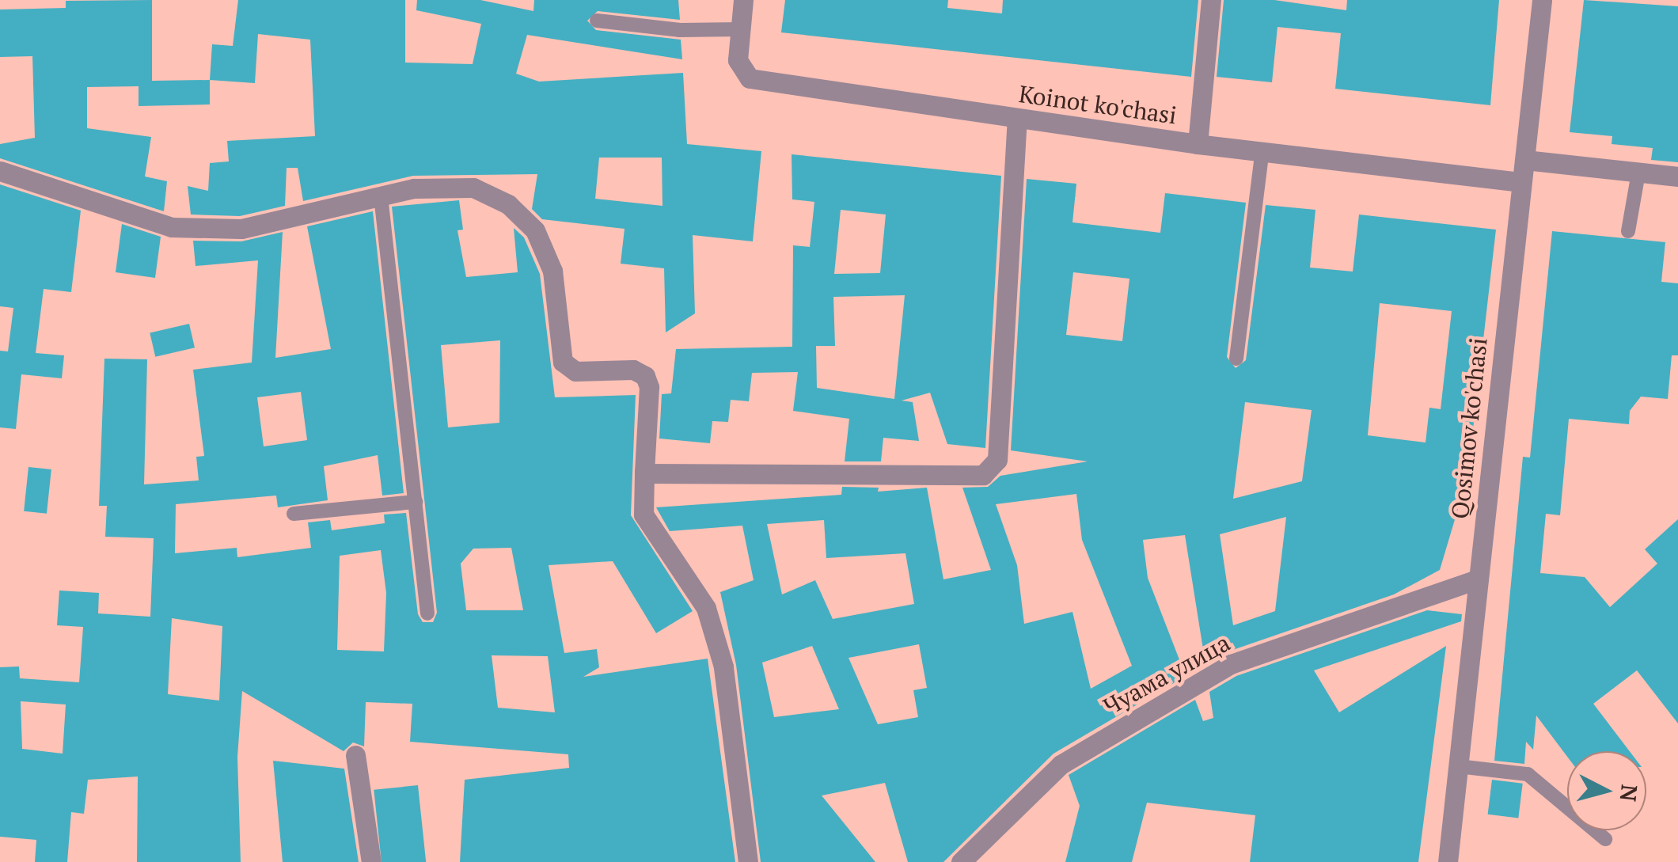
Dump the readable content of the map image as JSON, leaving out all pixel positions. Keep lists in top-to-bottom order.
{
  "streets": {
    "street": ["Koinot ko'chasi", "Qosimov ko'chasi", "Чуама улица"]
  },
  "crossings": [
    ["Koinot ko'chasi", "Qosimov ko'chasi"],
    ["Qosimov ko'chasi", "Чуама улица"]
  ],
  "north": "right"
}
